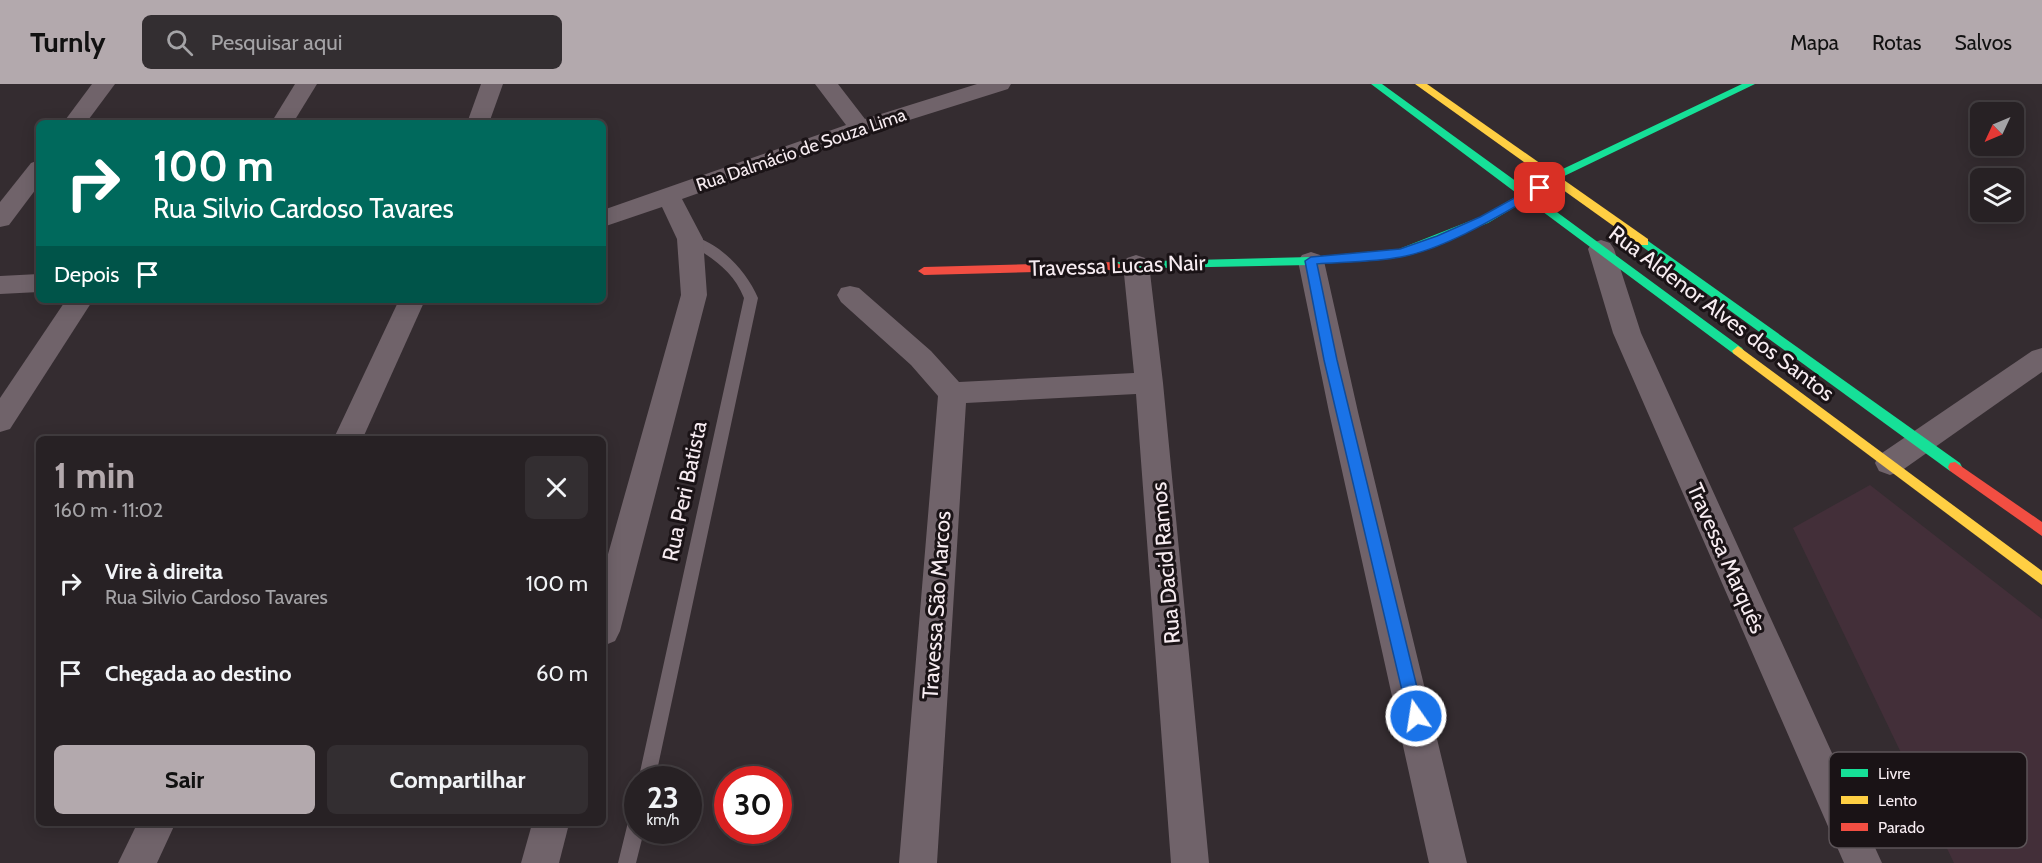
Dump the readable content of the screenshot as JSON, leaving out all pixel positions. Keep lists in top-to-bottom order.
{
  "streets": {
    "street": [
      "Rua Dalmácio de Souza Lima",
      "Travessa Lucas Nair",
      "Rua Aldenor Alves dos Santos",
      "Travessa Marquês",
      "Rua Dacid Ramos",
      "Travessa São Marcos"
    ],
    "lane": ["Rua Peri Batista"]
  },
  "crossings": [
    ["Travessa Lucas Nair", "Rua Aldenor Alves dos Santos"],
    ["Travessa Lucas Nair", "Rua Dacid Ramos"],
    ["Rua Aldenor Alves dos Santos", "Travessa Marquês"]
  ],
  "legend": ["Livre", "Lento", "Parado"],
  "north": "bottom left",
  "page": {
    "header": "Turnly",
    "search": "Pesquisar aqui",
    "nav": ["Mapa", "Rotas", "Salvos"],
    "turn": ["100 m", "Rua Silvio Cardoso Tavares"],
    "then": "Depois",
    "heading": ["1 min", "160 m · 11:02"],
    "list": [
      {
        "name": "Vire à direita",
        "note": "Rua Silvio Cardoso Tavares",
        "value": "100 m"
      },
      {
        "name": "Chegada ao destino",
        "value": "60 m"
      }
    ],
    "buttons": ["Sair", "Compartilhar"],
    "speed": "23 km/h",
    "limit": "30"
  }
}
